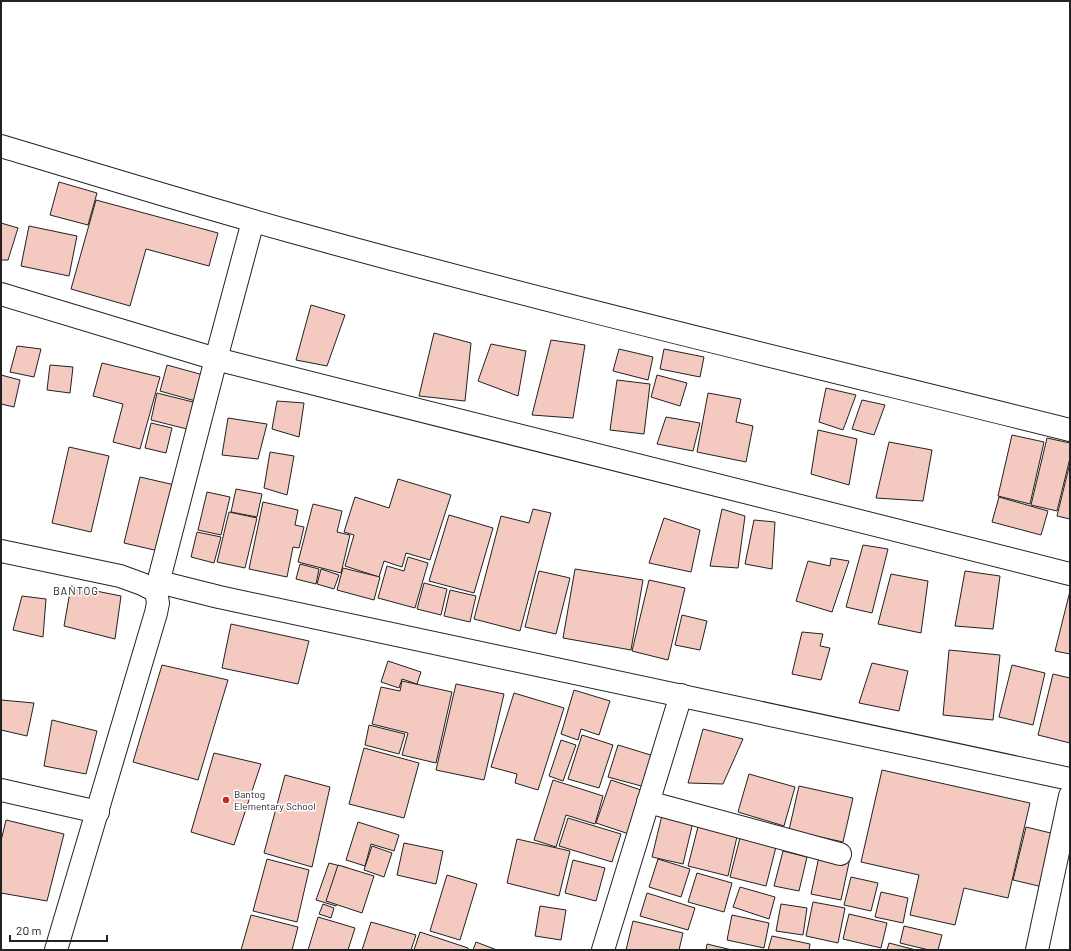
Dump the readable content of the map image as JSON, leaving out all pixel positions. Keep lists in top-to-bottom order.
{
  "districts": ["BANTOG"],
  "places": ["Bantog Elementary School"],
  "scale_bar": "20 m"
}
